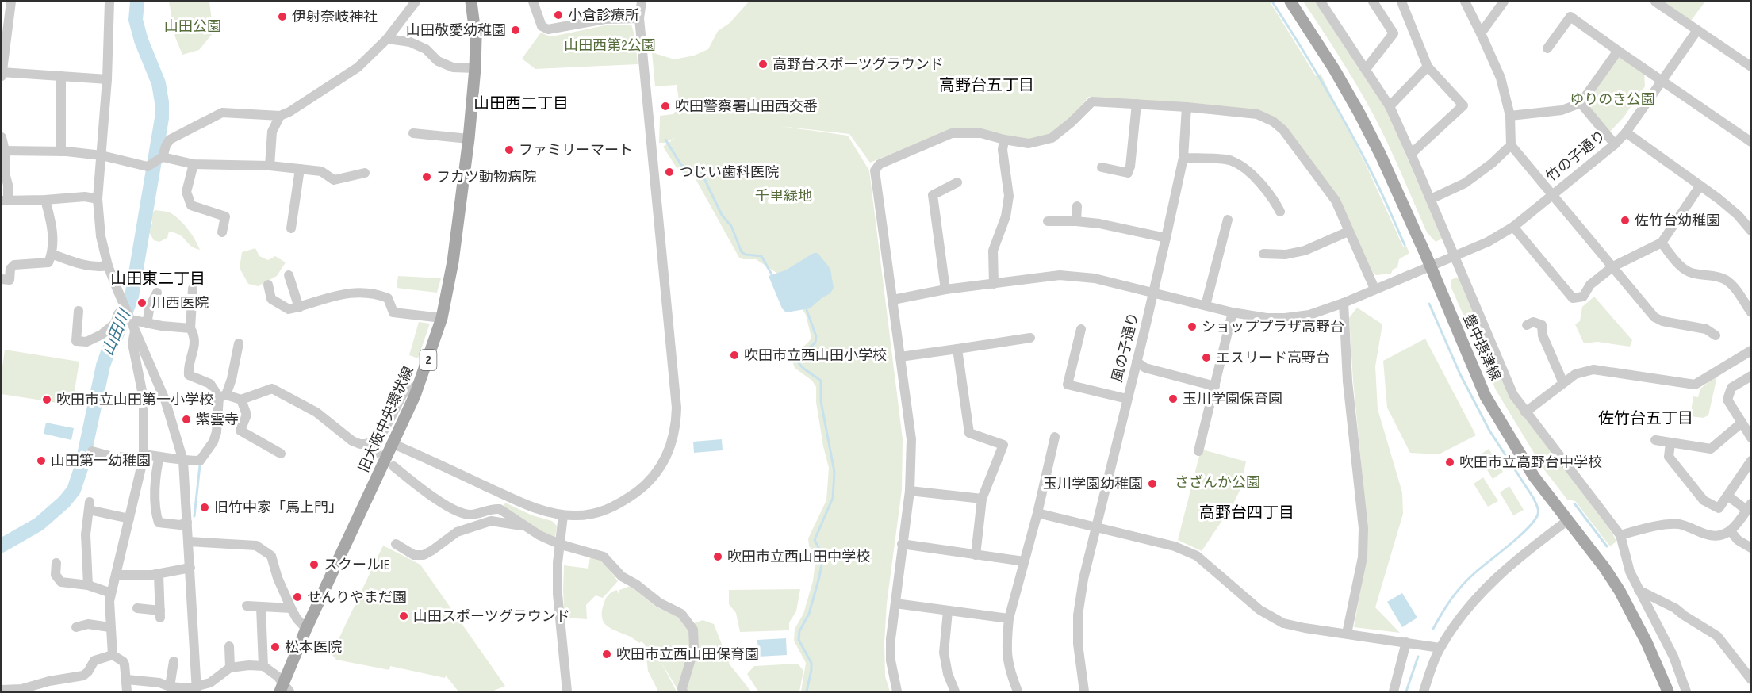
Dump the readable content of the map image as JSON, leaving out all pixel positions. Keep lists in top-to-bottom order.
{
  "streets": {
    "main road": ["豊中摂津線", "2", "旧大阪中央環状線"],
    "street": ["竹の子通り", "風の子通り"]
  },
  "crossings": [
    ["竹の子通り", "豊中摂津線"]
  ],
  "districts": [
    "高野台五丁目",
    "山田西二丁目",
    "山田東二丁目",
    "佐竹台五丁目",
    "高野台四丁目"
  ],
  "water": ["山田川"],
  "parks": [
    "山田公園",
    "山田西第2公園",
    "ゆりのき公園",
    "千里緑地",
    "さざんか公園"
  ],
  "places": [
    "小倉診療所",
    "伊射奈岐神社",
    "山田敬愛幼稚園",
    "高野台スポーツグラウンド",
    "吹田警察署山田西交番",
    "ファミリーマート",
    "つじい歯科医院",
    "フカツ動物病院",
    "佐竹台幼稚園",
    "川西医院",
    "ショッププラザ高野台",
    "吹田市立西山田小学校",
    "エスリード高野台",
    "玉川学園保育園",
    "吹田市立山田第一小学校",
    "紫雲寺",
    "山田第一幼稚園",
    "吹田市立高野台中学校",
    "玉川学園幼稚園",
    "旧竹中家「馬上門」",
    "吹田市立西山田中学校",
    "スクールIE",
    "せんりやまだ園",
    "山田スポーツグラウンド",
    "松本医院",
    "吹田市立西山田保育園"
  ]
}
